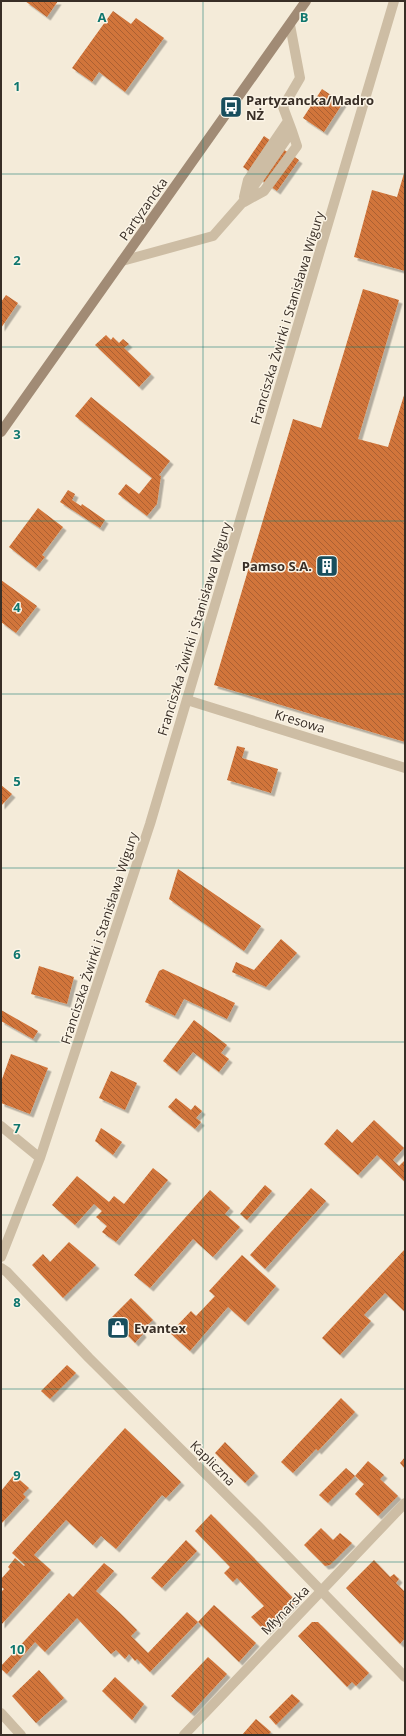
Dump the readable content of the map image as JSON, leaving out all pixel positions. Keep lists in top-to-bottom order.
{
  "streets": {
    "main road": ["Partyzancka"],
    "street": [
      "Franciszka Żwirki i Stanisława Wigury",
      "Kresowa",
      "Kapliczna",
      "Młynarska"
    ]
  },
  "crossings": [
    ["Franciszka Żwirki i Stanisława Wigury", "Kresowa"],
    ["Kapliczna", "Młynarska"]
  ],
  "places": {
    "bus stop": ["Partyzancka/Madro NŻ"],
    "building": ["Pamso S.A."],
    "shop": ["Evantex"]
  },
  "grid": {
    "columns": ["A", "B"],
    "rows": [
      "1",
      "2",
      "3",
      "4",
      "5",
      "6",
      "7",
      "8",
      "9",
      "10"
    ]
  }
}
